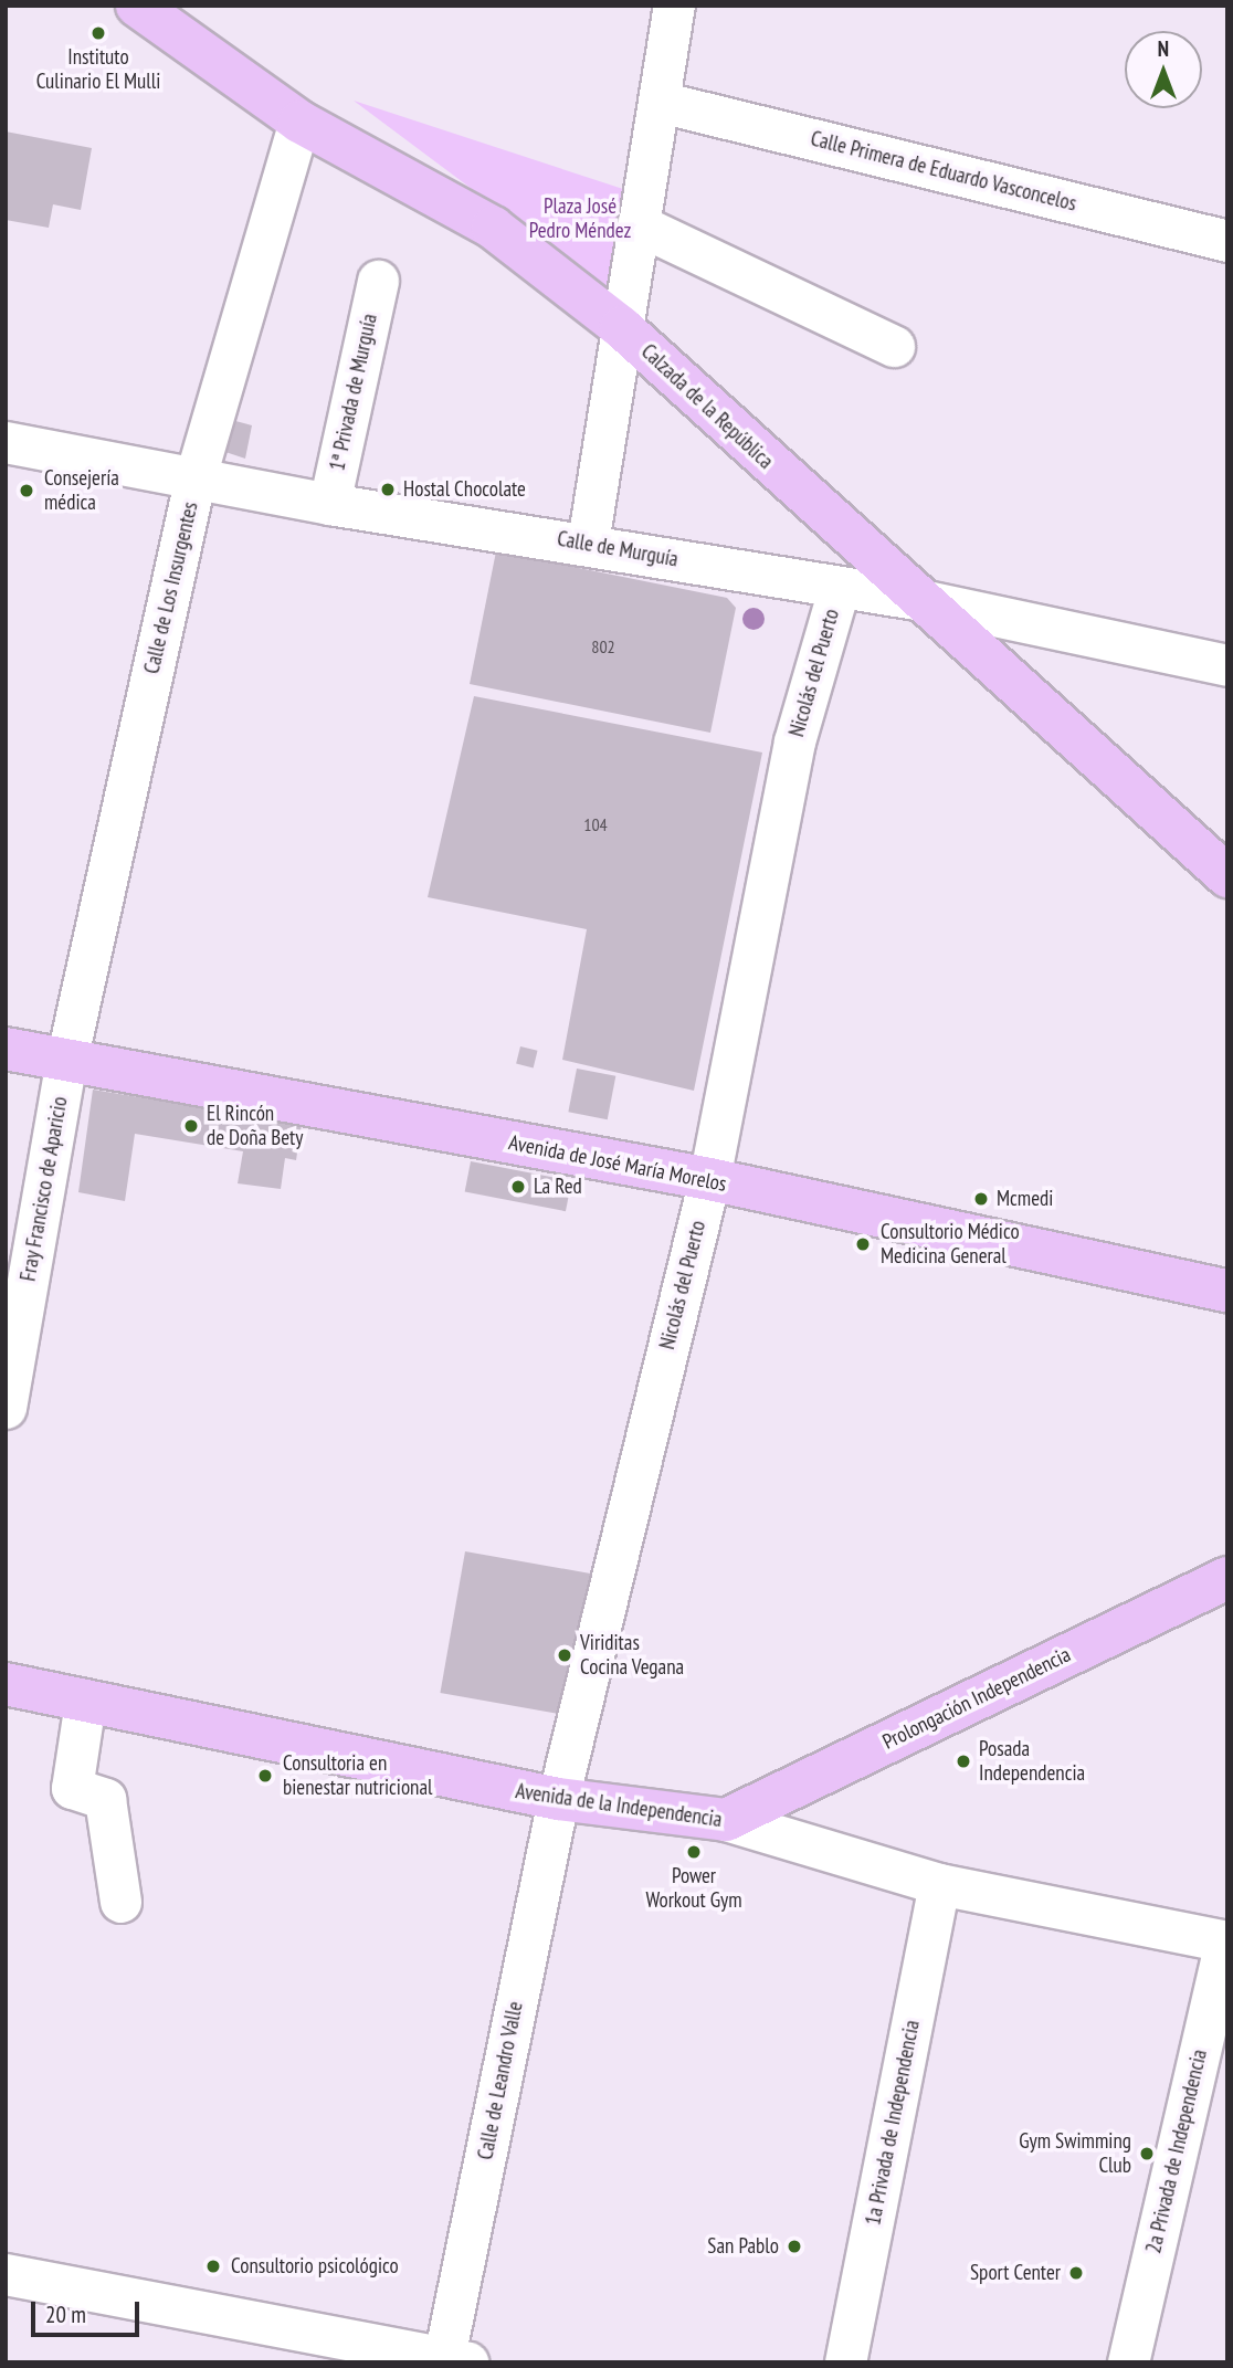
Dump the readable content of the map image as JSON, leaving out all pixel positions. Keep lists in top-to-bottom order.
{
  "streets": {
    "main road": [
      "Calzada de la República",
      "Avenida de José María Morelos",
      "Prolongación Independencia",
      "Avenida de la Independencia"
    ],
    "street": [
      "Calle Primera de Eduardo Vasconcelos",
      "1ª Privada de Murguía",
      "Calle de Murguía",
      "Calle de Los Insurgentes",
      "Nicolás del Puerto",
      "Fray Francisco de Aparicio",
      "Calle de Leandro Valle",
      "1a Privada de Independencia",
      "2a Privada de Independencia"
    ]
  },
  "crossings": [
    ["1ª Privada de Murguía", "Calle de Murguía"],
    ["Calzada de la República", "Calle de Murguía"],
    ["Calzada de la República", "Calle de Los Insurgentes"],
    ["Calle de Murguía", "Calle de Los Insurgentes"],
    ["Calle de Murguía", "Nicolás del Puerto"],
    ["Calle de Los Insurgentes", "Avenida de José María Morelos"],
    ["Calle de Los Insurgentes", "Fray Francisco de Aparicio"],
    ["Nicolás del Puerto", "Avenida de José María Morelos"],
    ["Nicolás del Puerto", "Avenida de la Independencia"],
    ["Nicolás del Puerto", "Calle de Leandro Valle"],
    ["Avenida de José María Morelos", "Fray Francisco de Aparicio"],
    ["Prolongación Independencia", "Avenida de la Independencia"],
    ["Avenida de la Independencia", "Calle de Leandro Valle"],
    ["Avenida de la Independencia", "1a Privada de Independencia"],
    ["Avenida de la Independencia", "2a Privada de Independencia"]
  ],
  "parks": ["Plaza José Pedro Méndez"],
  "places": [
    "Instituto Culinario El Mulli",
    "Hostal Chocolate",
    "Consejería médica",
    "El Rincón de Doña Bety",
    "La Red",
    "Mcmedi",
    "Consultorio Médico Medicina General",
    "Viriditas Cocina Vegana",
    "Posada Independencia",
    "Consultoria en bienestar nutricional",
    "Power Workout Gym",
    "Gym Swimming Club",
    "San Pablo",
    "Consultorio psicológico",
    "Sport Center"
  ],
  "house_numbers": ["802", "104"],
  "scale_bar": "20 m",
  "north": "top"
}
